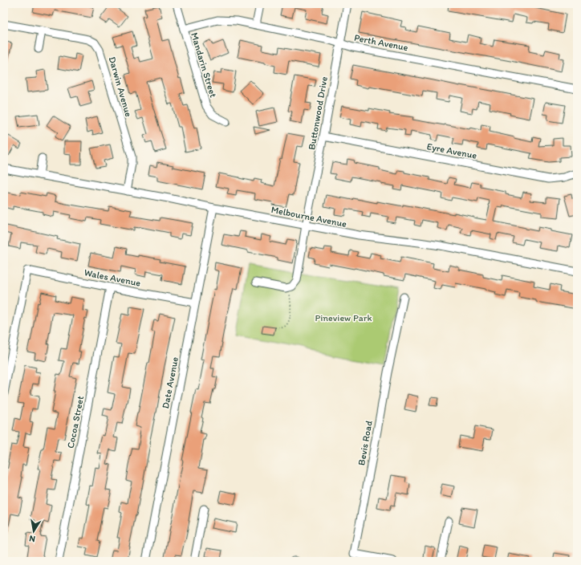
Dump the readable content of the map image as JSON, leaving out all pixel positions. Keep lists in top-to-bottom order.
{
  "streets": {
    "street": [
      "Perth Avenue",
      "Mandarin Street",
      "Darwin Avenue",
      "Buttonwood Drive",
      "Eyre Avenue",
      "Melbourne Avenue",
      "Wales Avenue",
      "Date Avenue",
      "Cocoa Street",
      "Bevis Road"
    ]
  },
  "crossings": [
    ["Perth Avenue", "Mandarin Street"],
    ["Perth Avenue", "Buttonwood Drive"],
    ["Darwin Avenue", "Melbourne Avenue"],
    ["Buttonwood Drive", "Eyre Avenue"],
    ["Buttonwood Drive", "Melbourne Avenue"],
    ["Melbourne Avenue", "Date Avenue"],
    ["Wales Avenue", "Date Avenue"],
    ["Wales Avenue", "Cocoa Street"]
  ],
  "parks": ["Pineview Park"],
  "north": "bottom"
}
